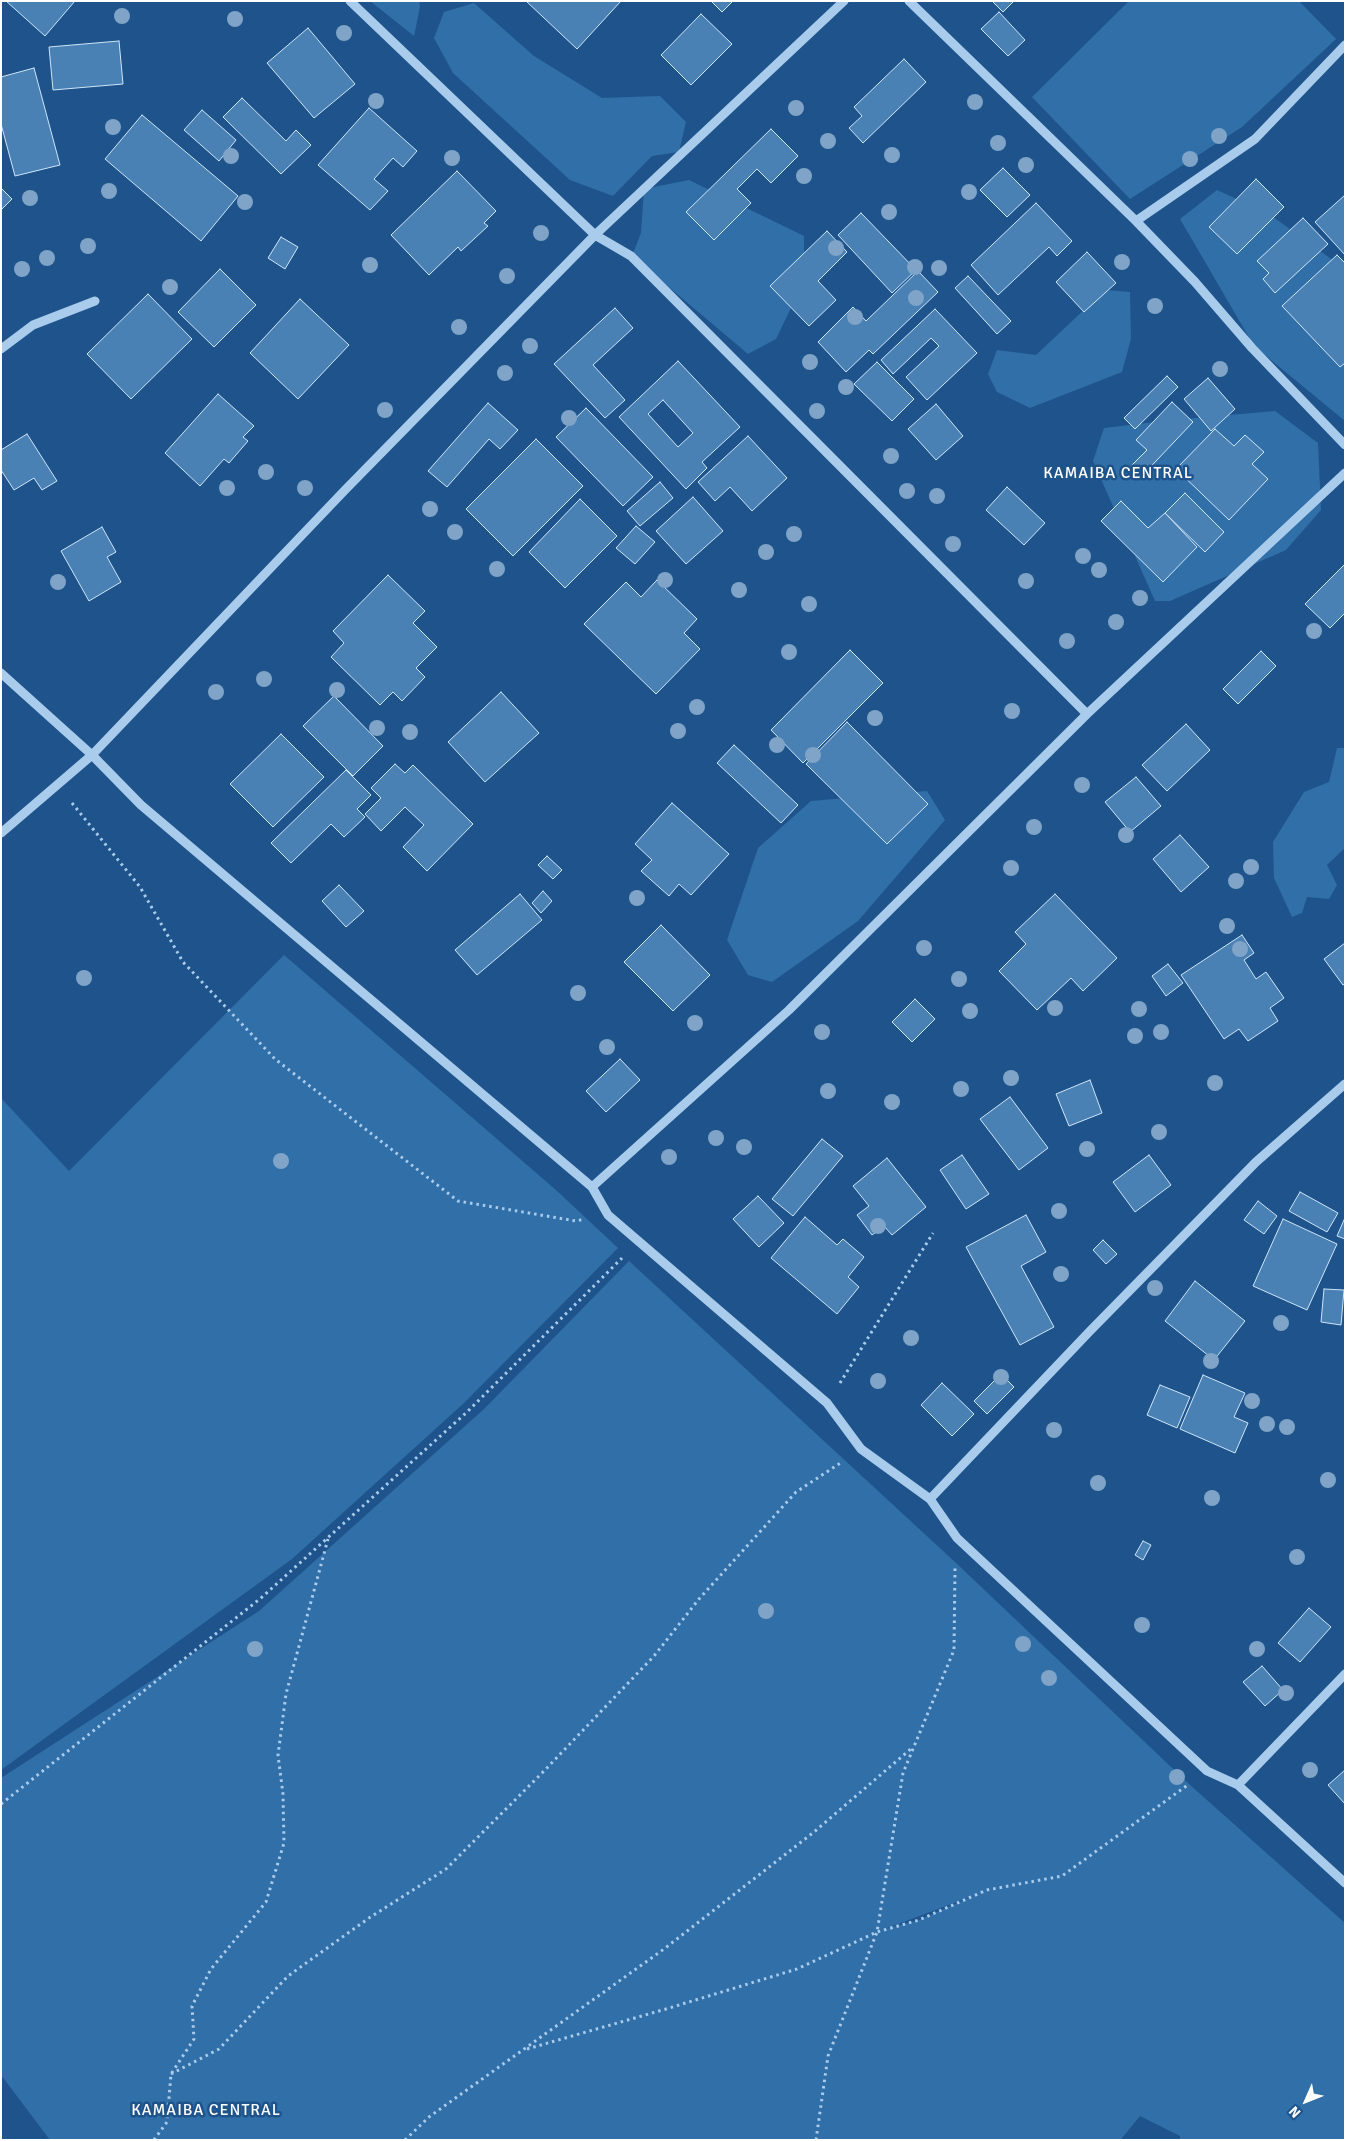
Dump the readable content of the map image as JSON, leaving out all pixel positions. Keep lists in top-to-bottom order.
{
  "districts": ["KAMAIBA CENTRAL", "KAMAIBA CENTRAL"],
  "north": "bottom left"
}
